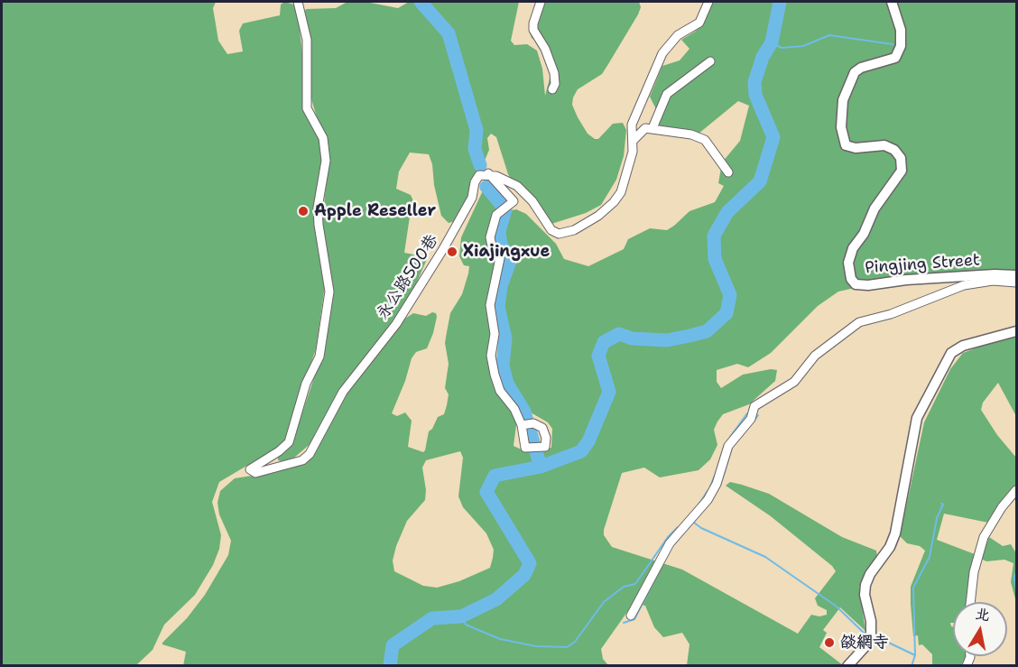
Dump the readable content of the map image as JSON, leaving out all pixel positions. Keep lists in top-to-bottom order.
{
  "streets": {
    "street": ["Pingjing Street", "永公路500巷"]
  },
  "places": ["Apple Reseller", "Xiajingxue", "燄網寺"],
  "north": "top"
}
